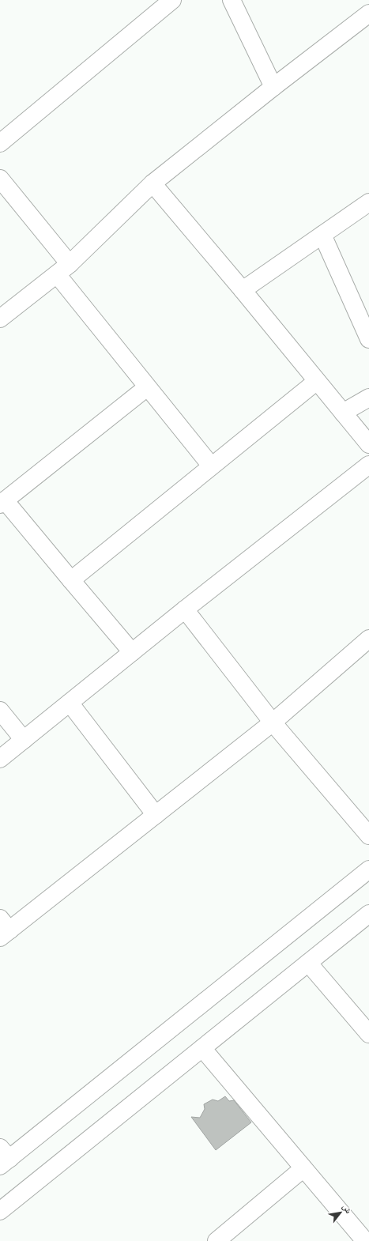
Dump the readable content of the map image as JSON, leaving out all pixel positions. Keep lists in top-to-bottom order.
{
  "north": "top right"
}
